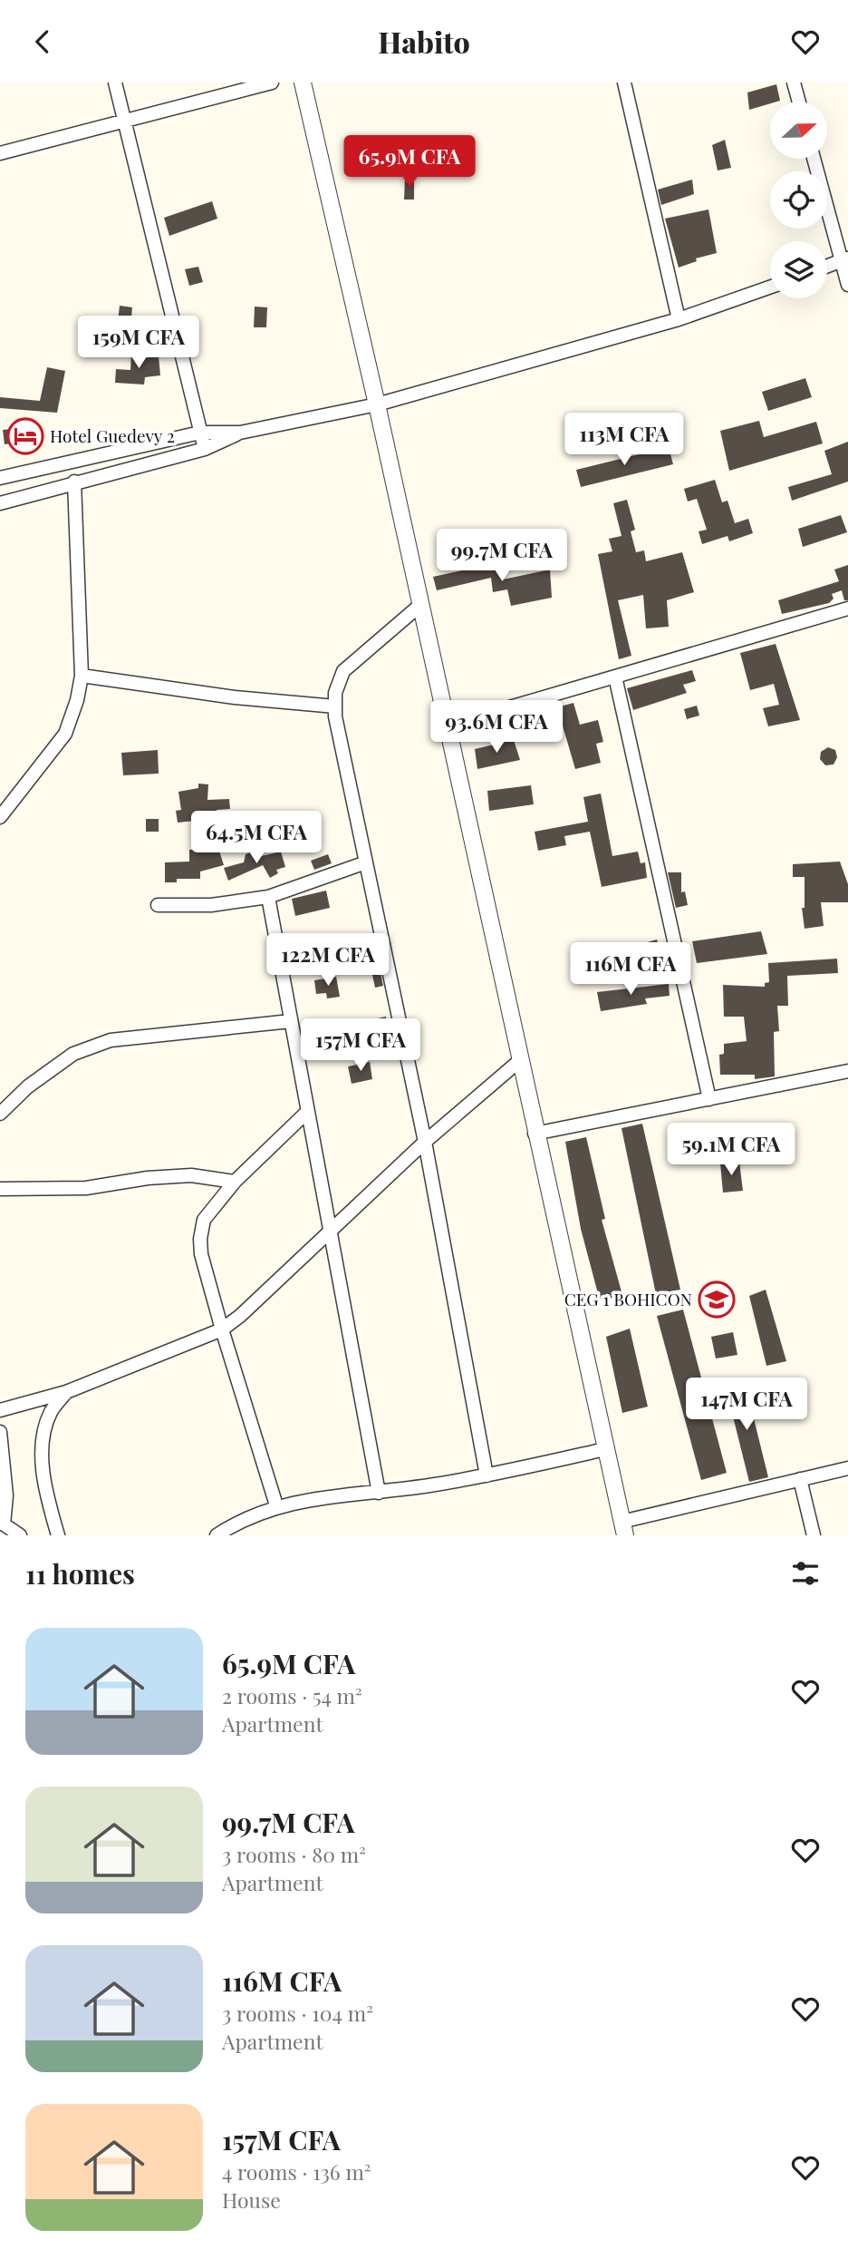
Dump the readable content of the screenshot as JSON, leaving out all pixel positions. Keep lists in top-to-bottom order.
{
  "places": {
    "hotel": ["Hotel Guedevy 2"],
    "school or university": ["CEG 1 BOHICON"]
  },
  "north": "right",
  "page": {
    "header": "Habito",
    "price": [
      "65.9M CFA",
      "159M CFA",
      "113M CFA",
      "99.7M CFA",
      "93.6M CFA",
      "64.5M CFA",
      "122M CFA",
      "116M CFA",
      "157M CFA",
      "59.1M CFA",
      "147M CFA"
    ],
    "heading": "11 homes",
    "list": [
      {
        "name": "65.9M CFA",
        "note": "2 rooms · 54 m² · Apartment"
      },
      {
        "name": "99.7M CFA",
        "note": "3 rooms · 80 m² · Apartment"
      },
      {
        "name": "116M CFA",
        "note": "3 rooms · 104 m² · Apartment"
      },
      {
        "name": "157M CFA",
        "note": "4 rooms · 136 m² · House"
      }
    ]
  }
}
